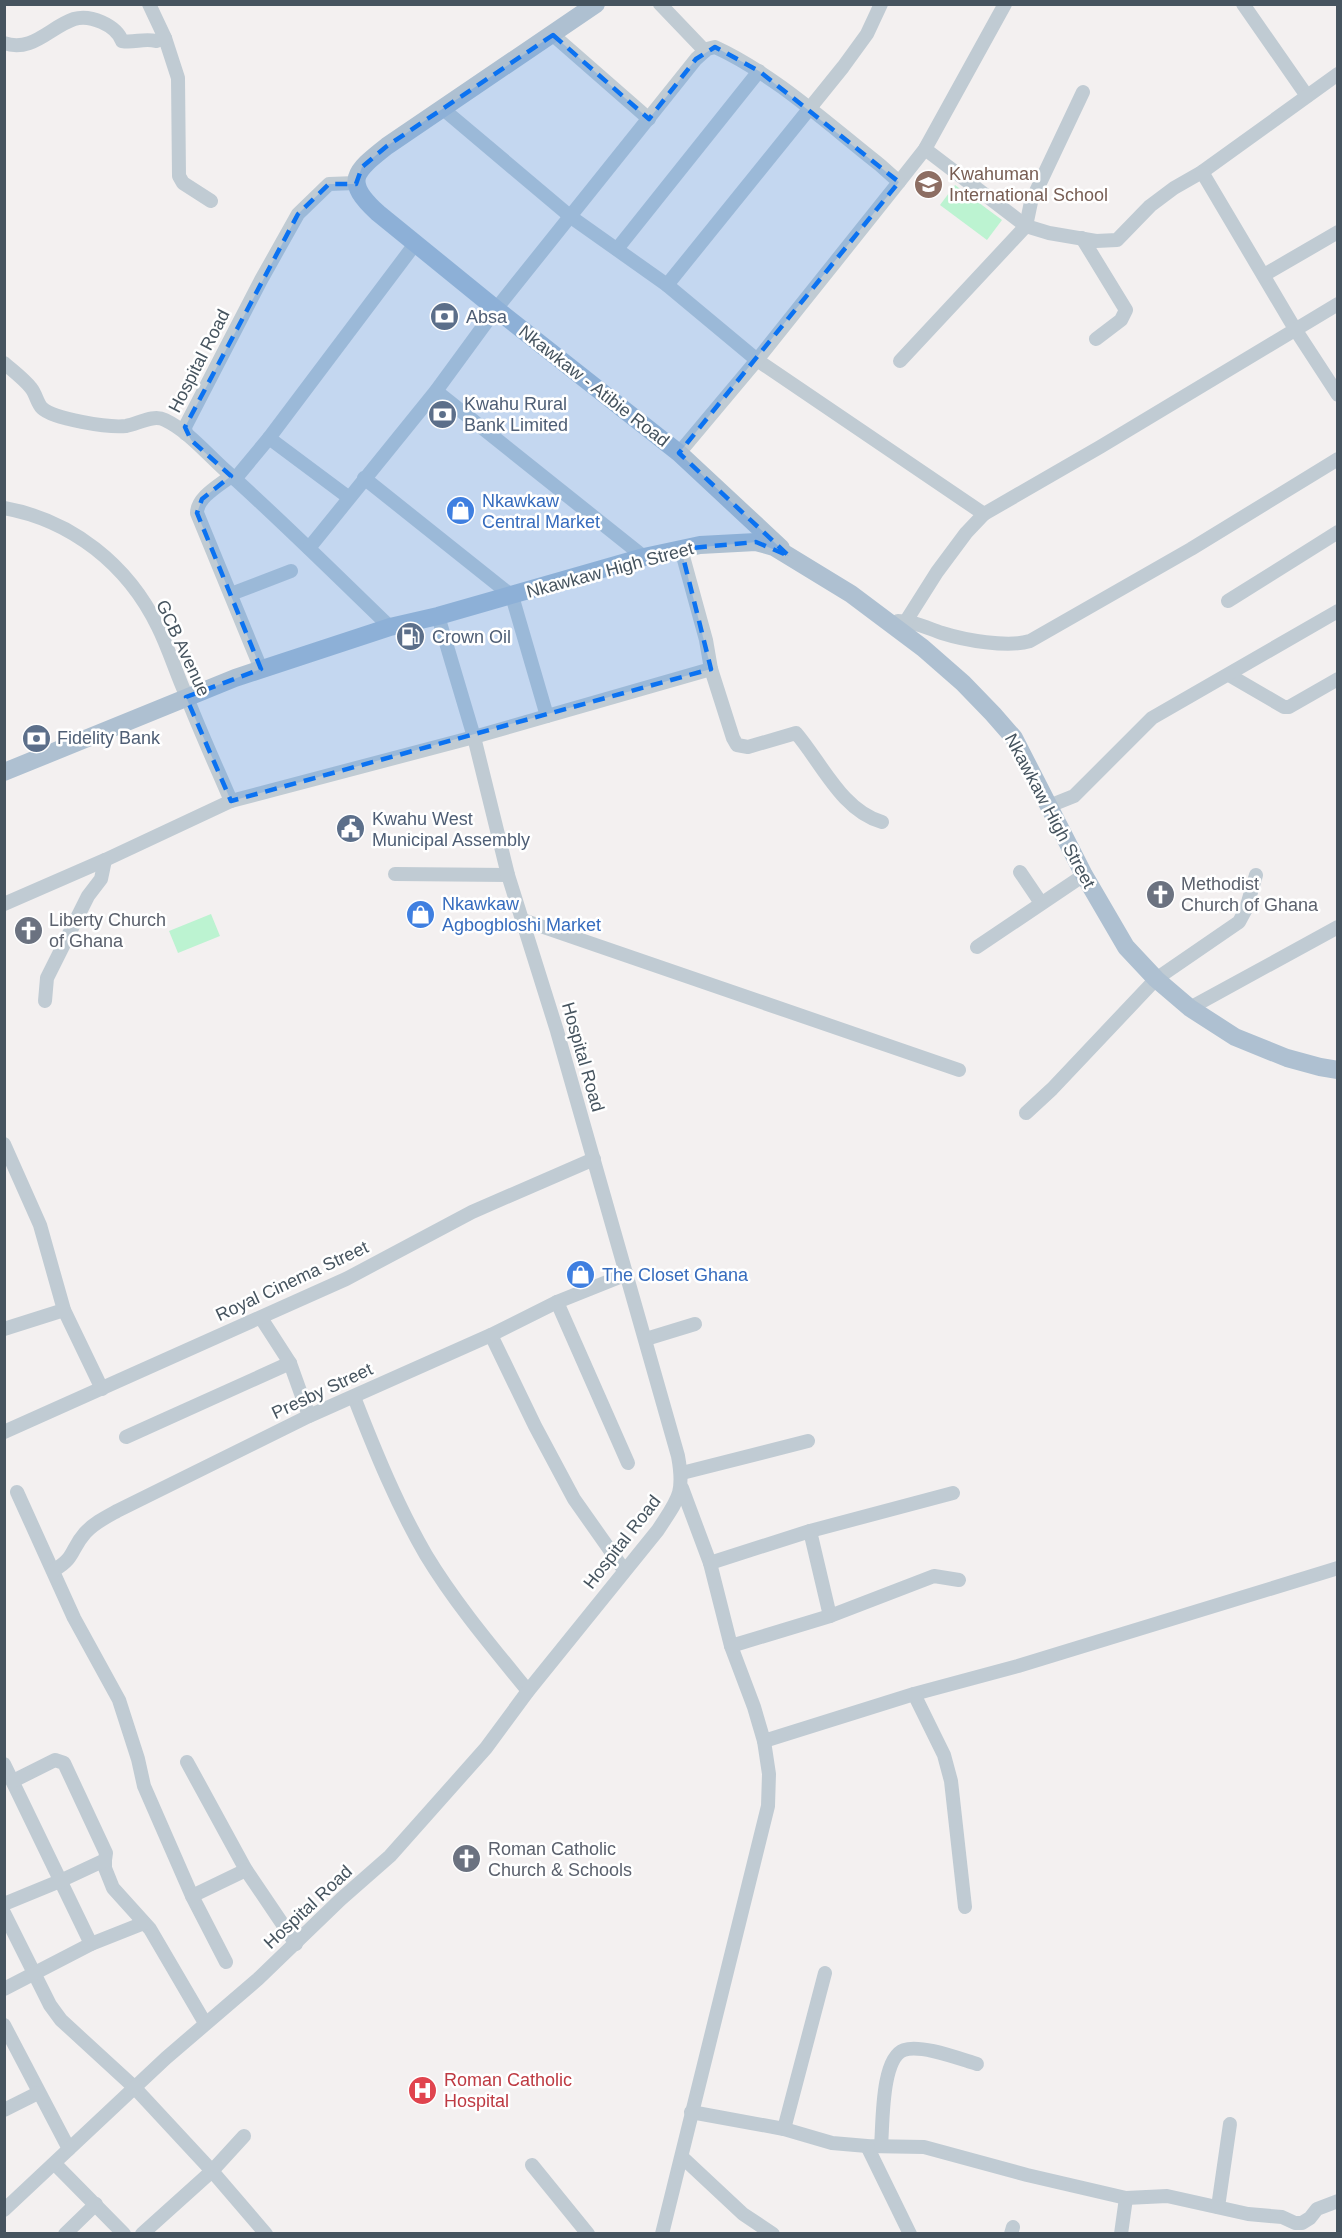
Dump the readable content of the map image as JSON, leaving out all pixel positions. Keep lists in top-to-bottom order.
{
  "streets": {
    "main road": ["Nkawkaw - Atibie Road", "Nkawkaw High Street"],
    "street": [
      "Hospital Road",
      "GCB Avenue",
      "Royal Cinema Street",
      "Presby Street"
    ]
  },
  "crossings": [
    ["Hospital Road", "Nkawkaw - Atibie Road"],
    ["Hospital Road", "Nkawkaw High Street"],
    ["Hospital Road", "Royal Cinema Street"],
    ["Hospital Road", "Presby Street"],
    ["Nkawkaw - Atibie Road", "Nkawkaw High Street"],
    ["Nkawkaw High Street", "GCB Avenue"]
  ],
  "places": {
    "school or university": ["Kwahuman International School"],
    "bank": ["Absa", "Kwahu Rural Bank Limited", "Fidelity Bank"],
    "shop": ["Nkawkaw Central Market", "Nkawkaw Agbogbloshi Market", "The Closet Ghana"],
    "fuel station": ["Crown Oil"],
    "public building": ["Kwahu West Municipal Assembly"],
    "church": ["Methodist Church of Ghana", "Liberty Church of Ghana", "Roman Catholic Church & Schools"],
    "hospital": ["Roman Catholic Hospital"]
  }
}
